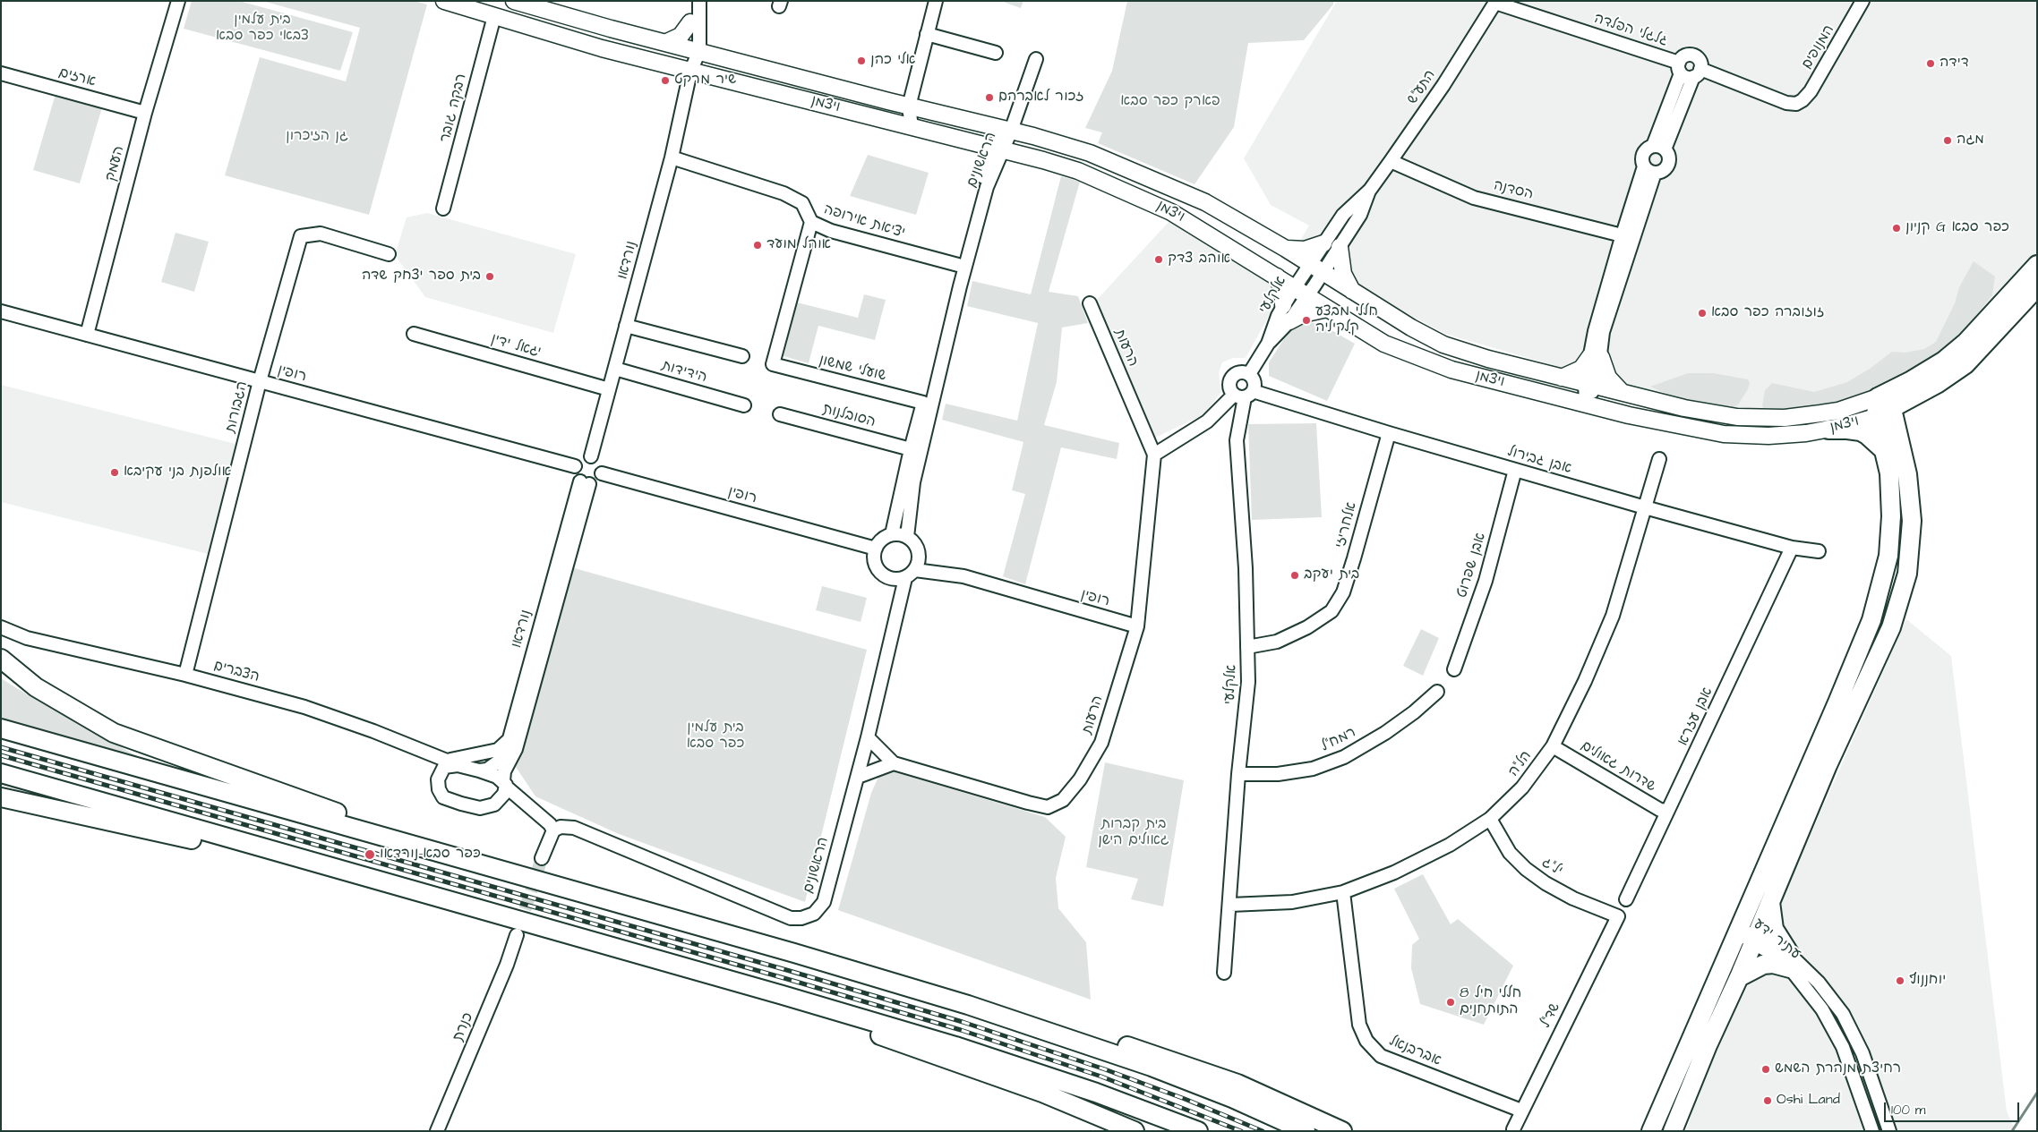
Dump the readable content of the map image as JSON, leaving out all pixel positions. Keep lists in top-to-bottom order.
{
  "streets": {
    "main road": ["ויצמן"],
    "street": [
      "גלגלי הפלדה",
      "המנופים",
      "ארזים",
      "התע\"ש",
      "רבקה גובר",
      "הראשונים",
      "העמק",
      "הסדנה",
      "יציאת אירופה",
      "נורדאו",
      "אלקלעי",
      "יגאל ידין",
      "הרעות",
      "שועלי שמשון",
      "הידידות",
      "רופין",
      "הגבורות",
      "הסובלנות",
      "אבן גבירול",
      "אלחריזי",
      "אבן שפרוט",
      "הצברים",
      "אבן עזרא",
      "רמח\"ל",
      "הל\"ה",
      "שדרות גאולים",
      "יל\"ג",
      "עתיר ידע",
      "שד\"ל",
      "כנרת",
      "אברבנאל"
    ]
  },
  "crossings": [
    ["גלגלי הפלדה", "המנופים"],
    ["גלגלי הפלדה", "התע\"ש"],
    ["ארזים", "העמק"],
    ["התע\"ש", "ויצמן"],
    ["התע\"ש", "הסדנה"],
    ["התע\"ש", "אלקלעי"],
    ["ויצמן", "רבקה גובר"],
    ["ויצמן", "הראשונים"],
    ["ויצמן", "נורדאו"],
    ["ויצמן", "אלקלעי"],
    ["הראשונים", "יציאת אירופה"],
    ["הראשונים", "הרעות"],
    ["הראשונים", "שועלי שמשון"],
    ["הראשונים", "רופין"],
    ["הראשונים", "הסובלנות"],
    ["העמק", "רופין"],
    ["יציאת אירופה", "נורדאו"],
    ["יציאת אירופה", "שועלי שמשון"],
    ["נורדאו", "יגאל ידין"],
    ["נורדאו", "הידידות"],
    ["נורדאו", "רופין"],
    ["נורדאו", "הצברים"],
    ["אלקלעי", "אבן גבירול"],
    ["אלקלעי", "אלחריזי"],
    ["אלקלעי", "רמח\"ל"],
    ["אלקלעי", "הל\"ה"],
    ["הרעות", "רופין"],
    ["רופין", "הגבורות"],
    ["הגבורות", "הצברים"],
    ["אבן גבירול", "אלחריזי"],
    ["אבן גבירול", "אבן שפרוט"],
    ["אבן גבירול", "אבן עזרא"],
    ["אבן גבירול", "הל\"ה"],
    ["אבן עזרא", "שדרות גאולים"],
    ["הל\"ה", "שדרות גאולים"],
    ["הל\"ה", "יל\"ג"],
    ["הל\"ה", "אברבנאל"],
    ["יל\"ג", "שד\"ל"],
    ["שד\"ל", "אברבנאל"]
  ],
  "parks": [
    "בית עלמין צבאי כפר סבא",
    "פארק כפר סבא",
    "גן הזיכרון",
    "בית עלמין כפר סבא",
    "בית קברות גאולים הישן"
  ],
  "places": [
    "אלי כהן",
    "דידה",
    "שיר מרקט",
    "זכור לאברהם",
    "מגה",
    "קניון G כפר סבא",
    "אוהל מועד",
    "אוהב צדק",
    "בית ספר יצחק שדה",
    "זוזוברה כפר סבא",
    "חללי מבצע קלקיליה",
    "אולפנת בני עקיבא",
    "בית יעקב",
    "כפר סבא-נורדאו",
    "יוחננוף",
    "8 חללי חיל התותחנים",
    "רחיצת מנהרת השמש",
    "Oshi Land"
  ],
  "scale_bar": "100 m"
}
